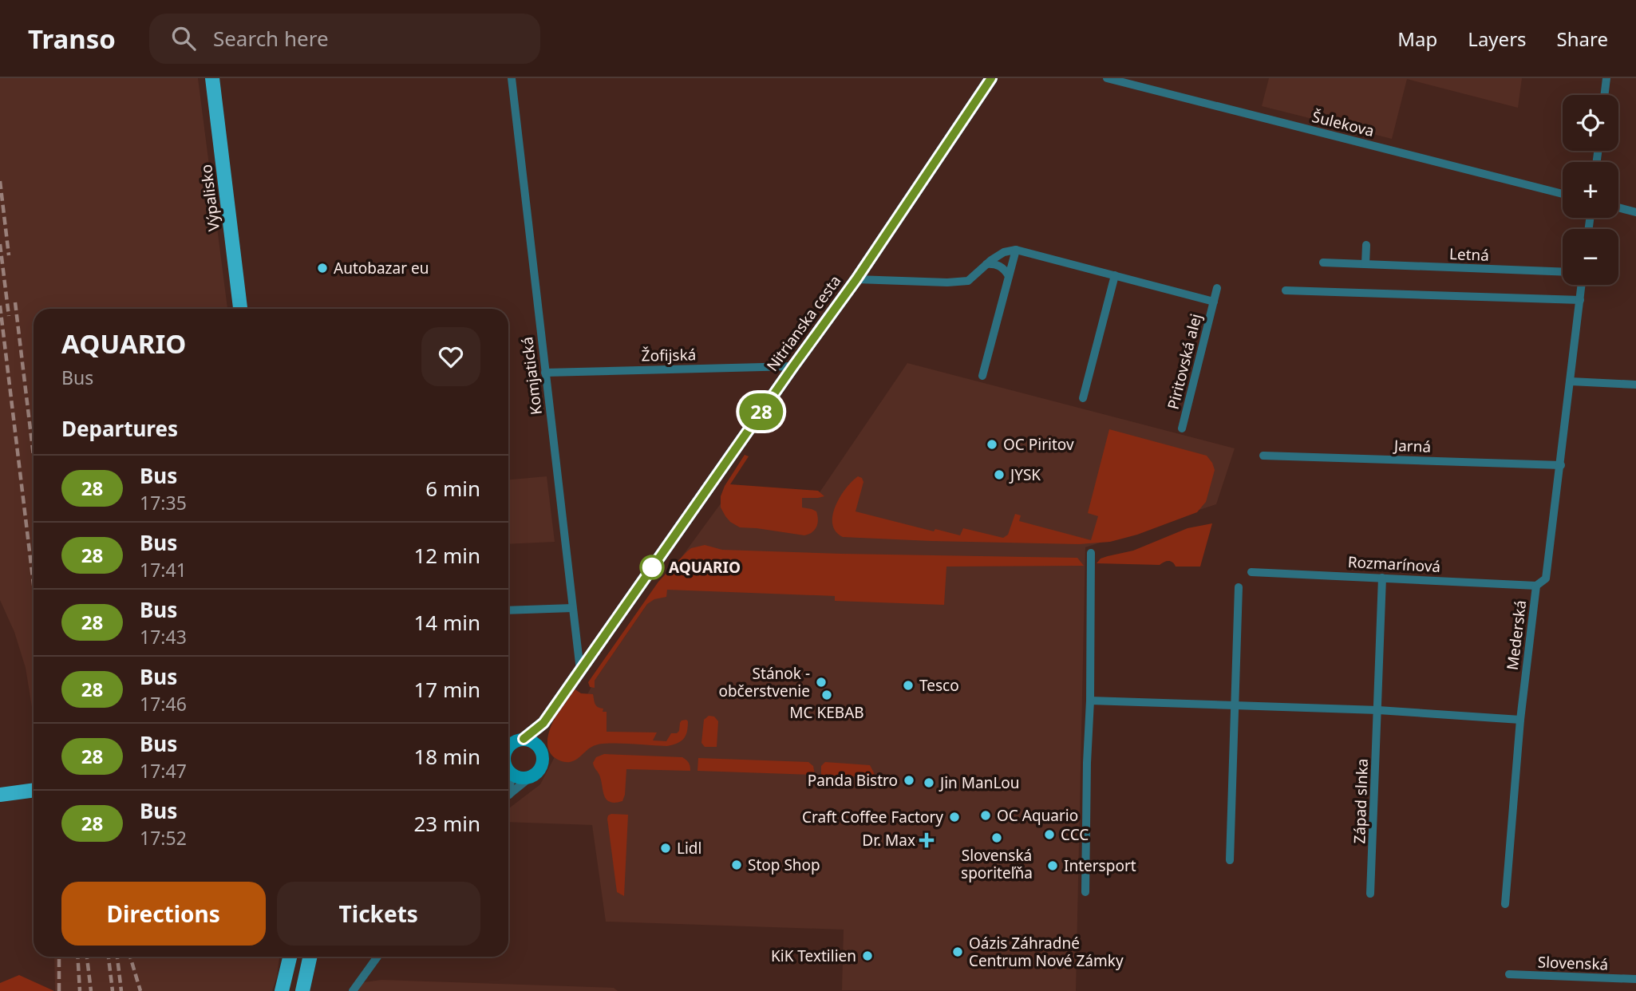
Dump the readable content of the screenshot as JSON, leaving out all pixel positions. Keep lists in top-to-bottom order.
{
  "streets": {
    "main road": ["Výpalisko", "Nitrianska cesta"],
    "street": [
      "Šulekova",
      "Letná",
      "Žofijská",
      "Piritovská alej",
      "Komjatická",
      "Jarná",
      "Rozmarínová",
      "Mederská",
      "Západ slnka",
      "Slovenská"
    ]
  },
  "crossings": [
    ["Nitrianska cesta", "Žofijská"],
    ["Nitrianska cesta", "Komjatická"],
    ["Žofijská", "Komjatická"],
    ["Jarná", "Mederská"],
    ["Rozmarínová", "Mederská"],
    ["Rozmarínová", "Západ slnka"]
  ],
  "places": {
    "other": [
      "Autobazar eu",
      "OC Piritov",
      "JYSK",
      "AQUARIO",
      "Stánok - občerstvenie",
      "Tesco",
      "MC KEBAB",
      "Panda Bistro",
      "Jin ManLou",
      "OC Aquario",
      "Craft Coffee Factory",
      "CCC",
      "Slovenská sporiteľňa",
      "Lidl",
      "Stop Shop",
      "Intersport",
      "Oázis Záhradné Centrum Nové Zámky",
      "KiK Textilien"
    ],
    "health": ["Dr. Max"]
  },
  "lines": ["bus line 28"],
  "page": {
    "header": "Transo",
    "search": "Search here",
    "nav": ["Map", "Layers", "Share"],
    "on_map": "28",
    "map_buttons": ["+", "−"],
    "heading": [
      ["AQUARIO", "Bus"],
      "Departures"
    ],
    "list": [
      {
        "mark": "28",
        "name": "Bus",
        "note": "17:35",
        "value": "6 min"
      },
      {
        "mark": "28",
        "name": "Bus",
        "note": "17:41",
        "value": "12 min"
      },
      {
        "mark": "28",
        "name": "Bus",
        "note": "17:43",
        "value": "14 min"
      },
      {
        "mark": "28",
        "name": "Bus",
        "note": "17:46",
        "value": "17 min"
      },
      {
        "mark": "28",
        "name": "Bus",
        "note": "17:47",
        "value": "18 min"
      },
      {
        "mark": "28",
        "name": "Bus",
        "note": "17:52",
        "value": "23 min"
      }
    ],
    "buttons": ["Directions", "Tickets"]
  }
}
